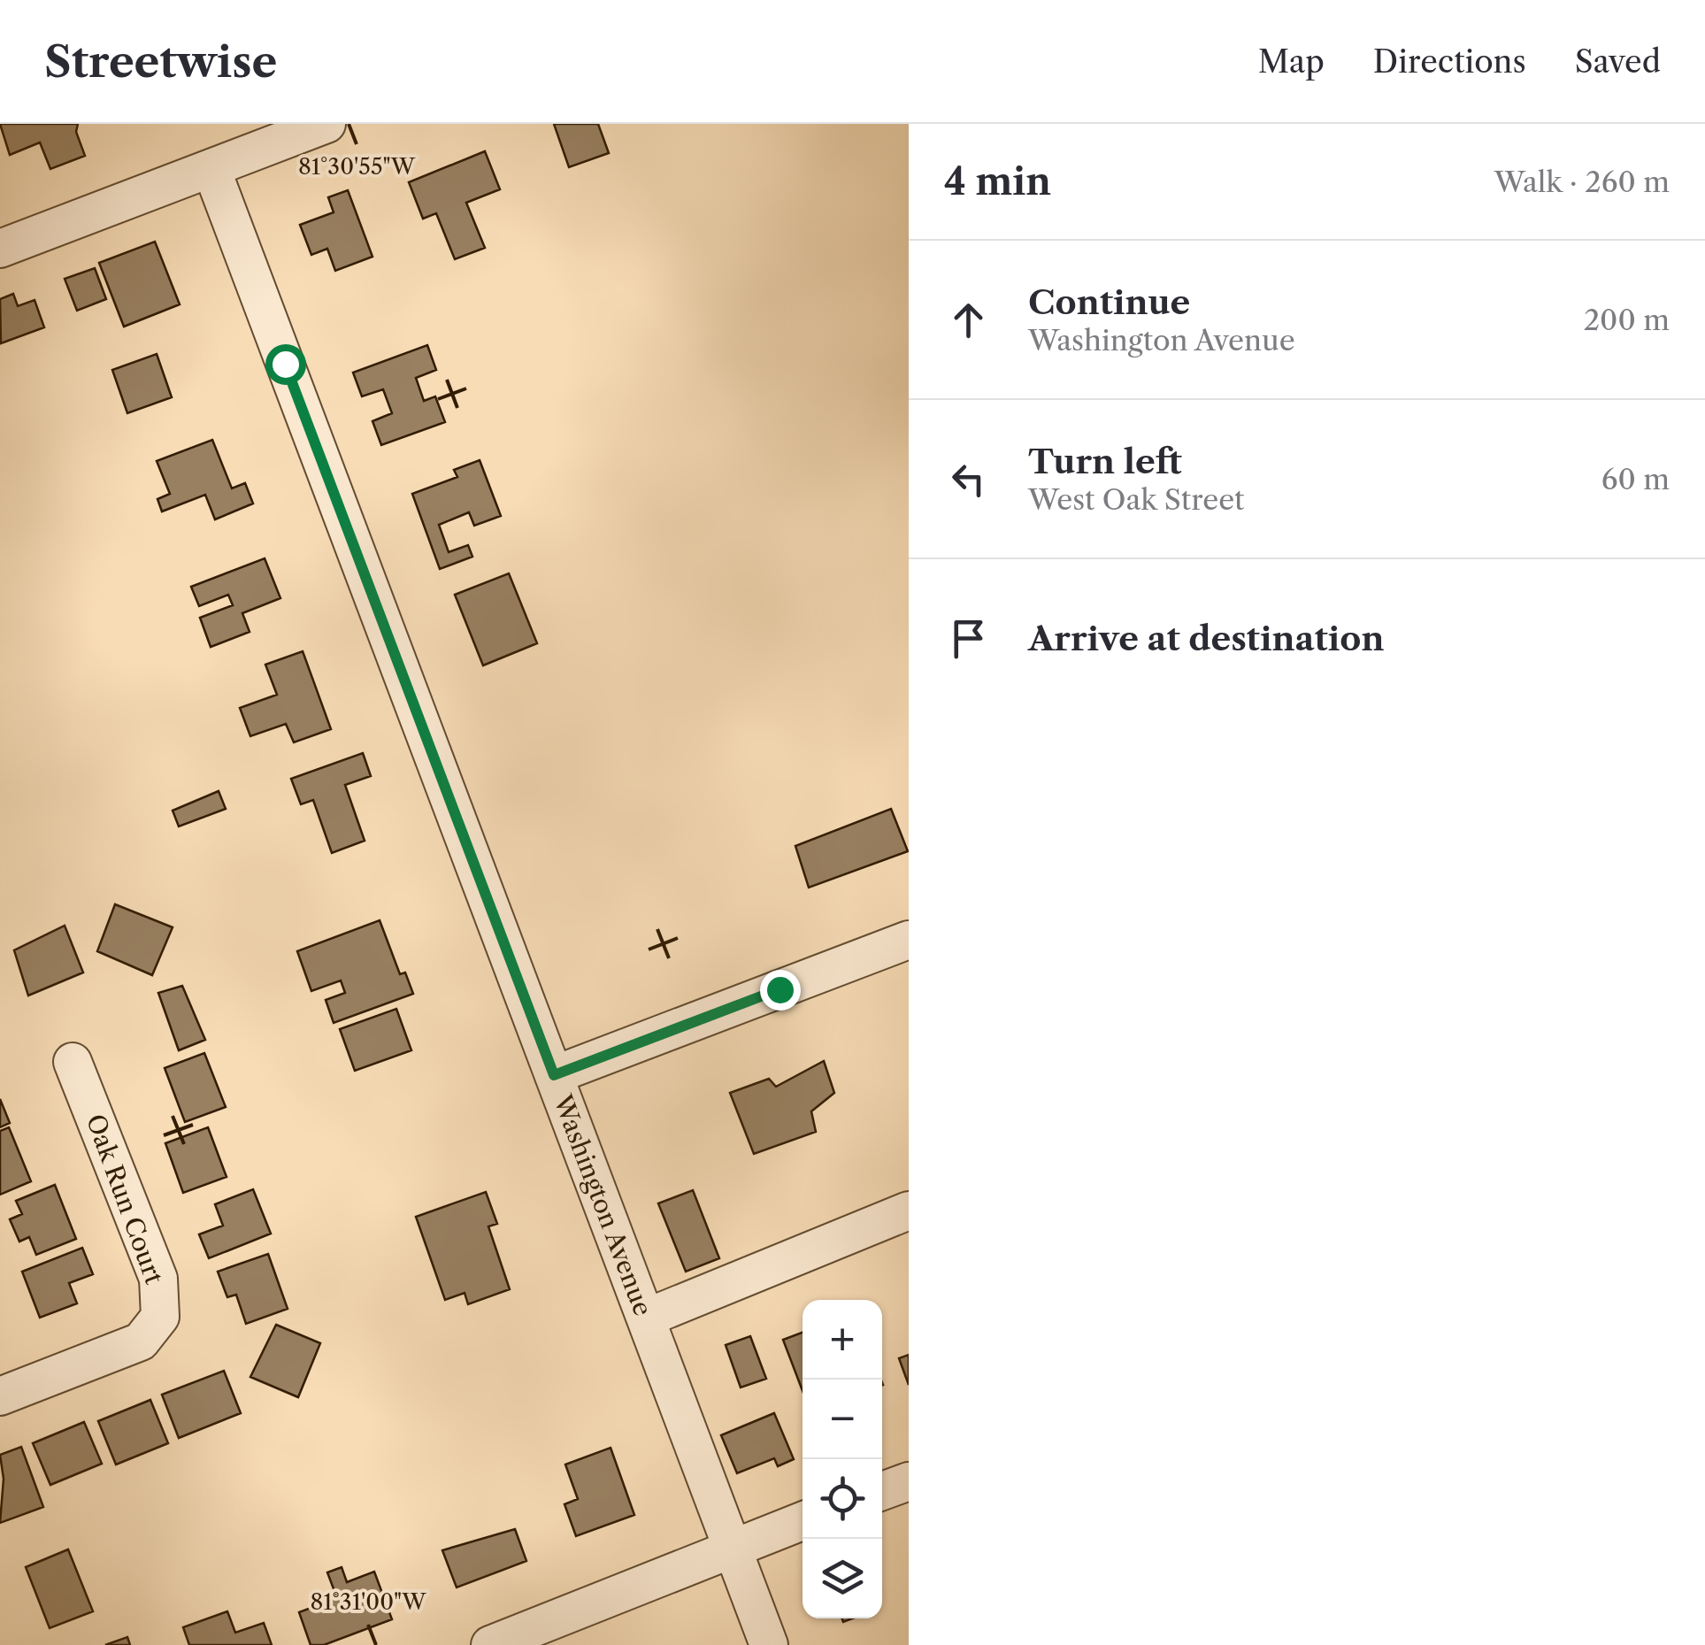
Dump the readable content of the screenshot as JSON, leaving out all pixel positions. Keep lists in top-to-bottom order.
{
  "streets": {
    "street": ["Oak Run Court", "Washington Avenue"]
  },
  "page": {
    "header": "Streetwise",
    "nav": ["Map", "Directions", "Saved"],
    "heading": ["4 min", "Walk · 260 m"],
    "list": [
      ["Continue", "Washington Avenue", "200 m"],
      ["Turn left", "West Oak Street", "60 m"],
      "Arrive at destination"
    ],
    "map_buttons": ["+", "−"]
  },
  "coordinates": ["81°30'55\"W", "81°31'00\"W"]
}
